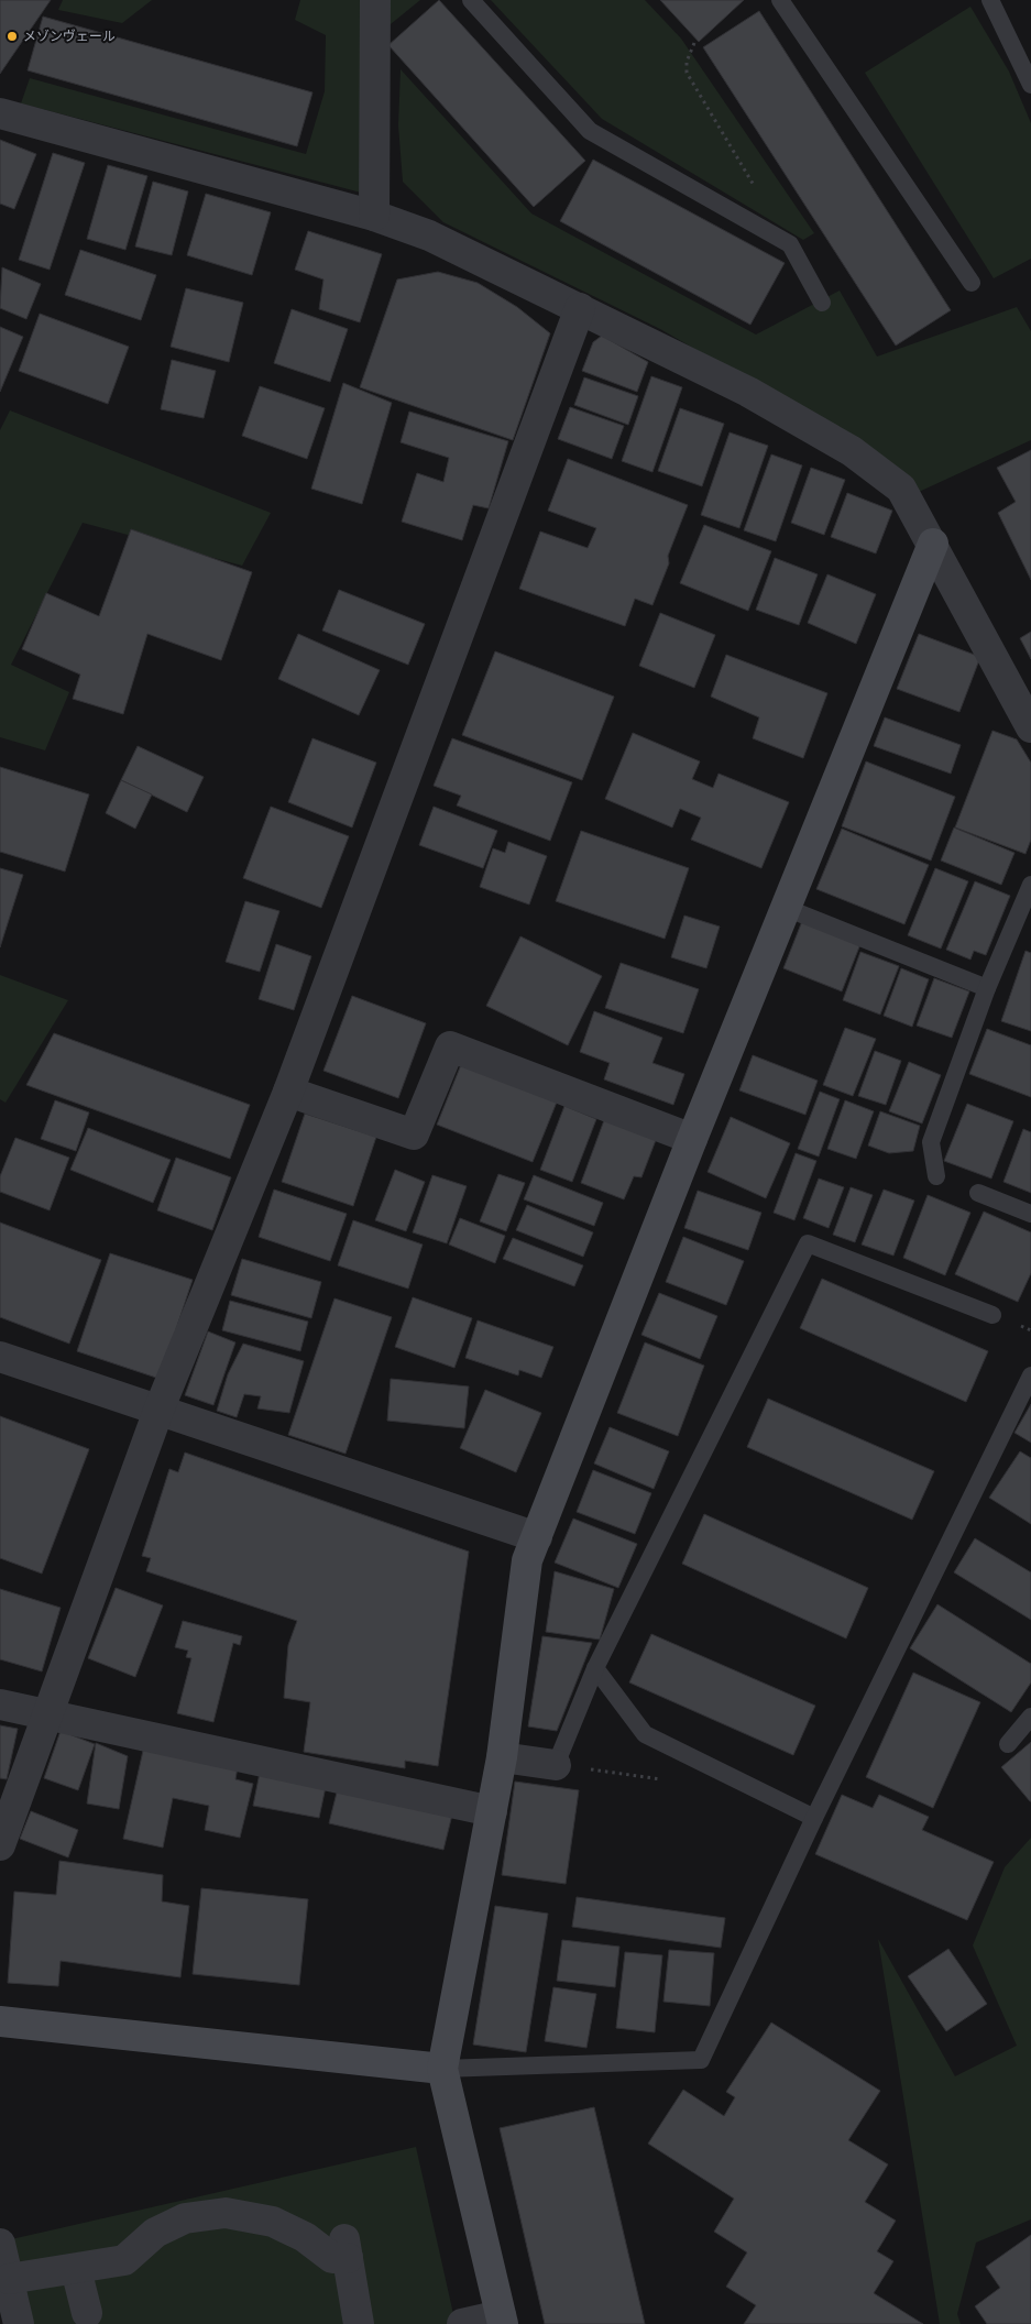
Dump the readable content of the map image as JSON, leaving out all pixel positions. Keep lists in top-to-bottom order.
{
  "places": ["メゾンヴェール"]
}
